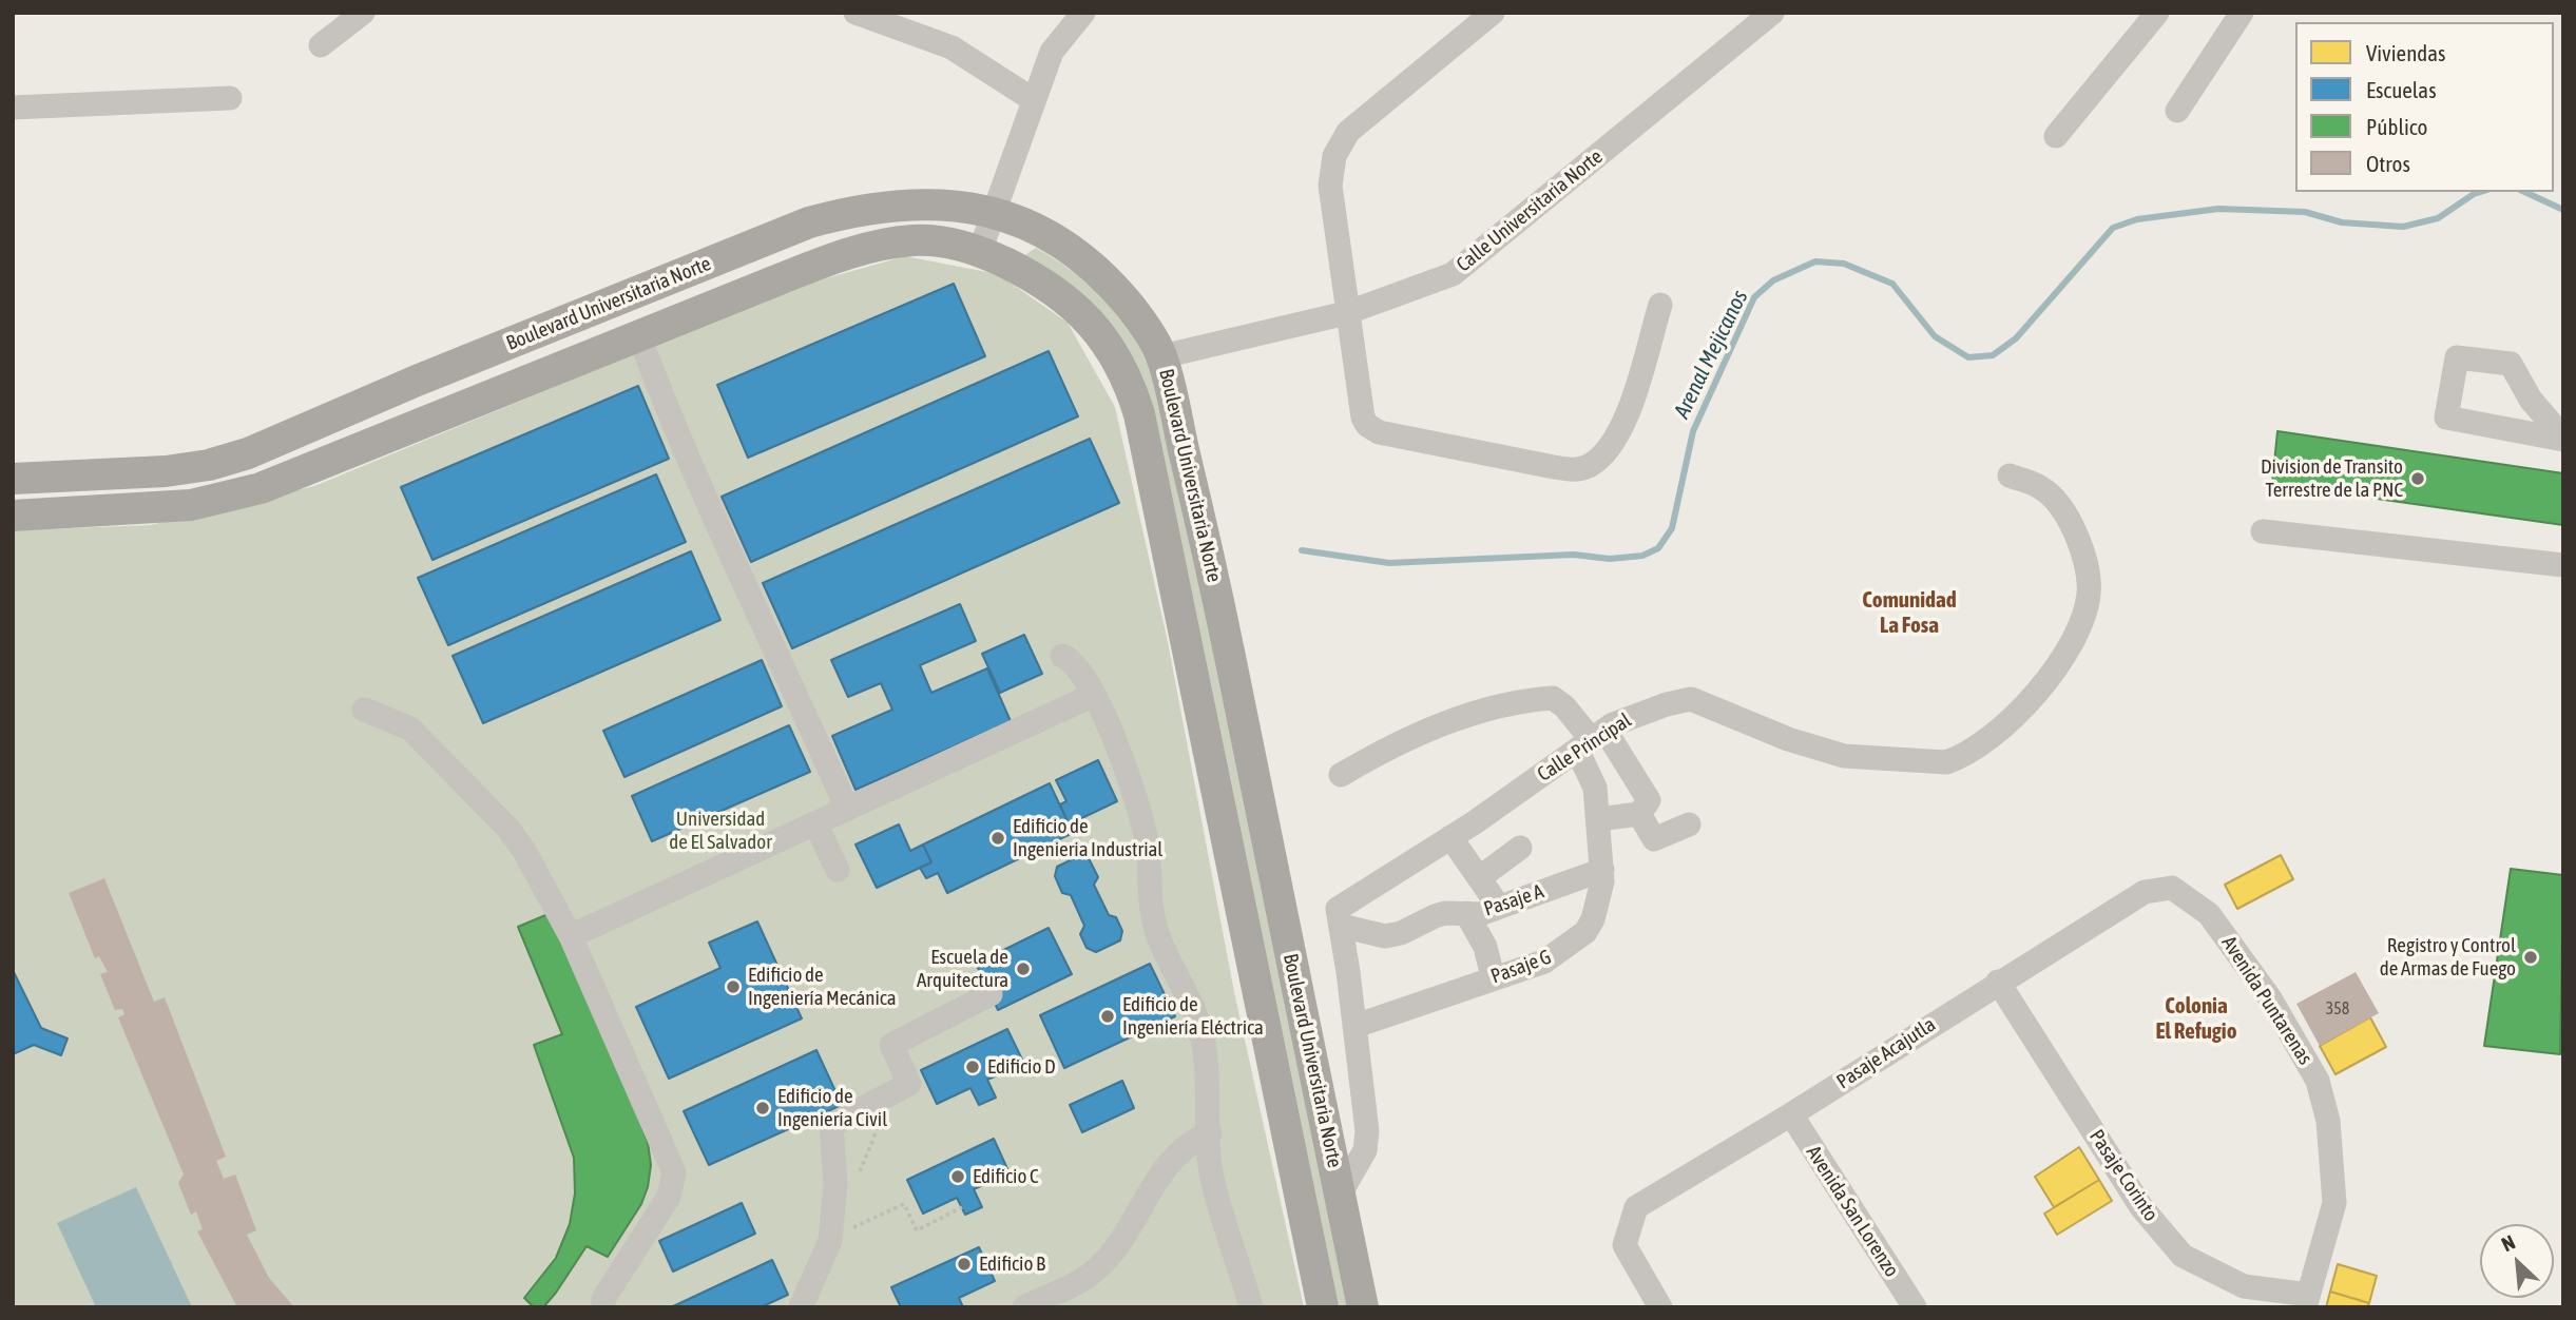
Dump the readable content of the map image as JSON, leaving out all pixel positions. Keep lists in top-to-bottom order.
{
  "streets": {
    "main road": ["Boulevard Universitaria Norte"],
    "street": [
      "Calle Universitaria Norte",
      "Calle Principal",
      "Pasaje A",
      "Pasaje G",
      "Avenida Puntarenas",
      "Pasaje Acajutla",
      "Pasaje Corinto",
      "Avenida San Lorenzo"
    ]
  },
  "crossings": [
    ["Calle Universitaria Norte", "Boulevard Universitaria Norte"],
    ["Calle Principal", "Pasaje A"],
    ["Calle Principal", "Pasaje G"],
    ["Pasaje A", "Pasaje G"],
    ["Avenida Puntarenas", "Pasaje Acajutla"],
    ["Avenida Puntarenas", "Pasaje Corinto"],
    ["Pasaje Acajutla", "Pasaje Corinto"],
    ["Pasaje Acajutla", "Avenida San Lorenzo"]
  ],
  "districts": ["Comunidad La Fosa", "Colonia El Refugio"],
  "water": ["Arenal Mejicanos"],
  "parks": ["Universidad de El Salvador"],
  "places": [
    "Division de Transito Terrestre de la PNC",
    "Edificio de Ingenieria Industrial",
    "Registro y Control de Armas de Fuego",
    "Escuela de Arquitectura",
    "Edificio de Ingeniería Mecánica",
    "Edificio de Ingeniería Eléctrica",
    "Edificio D",
    "Edificio de Ingeniería Civil",
    "Edificio C",
    "Edificio B"
  ],
  "house_numbers": ["358"],
  "legend": [
    "Viviendas",
    "Escuelas",
    "Público",
    "Otros"
  ],
  "north": "top left"
}
